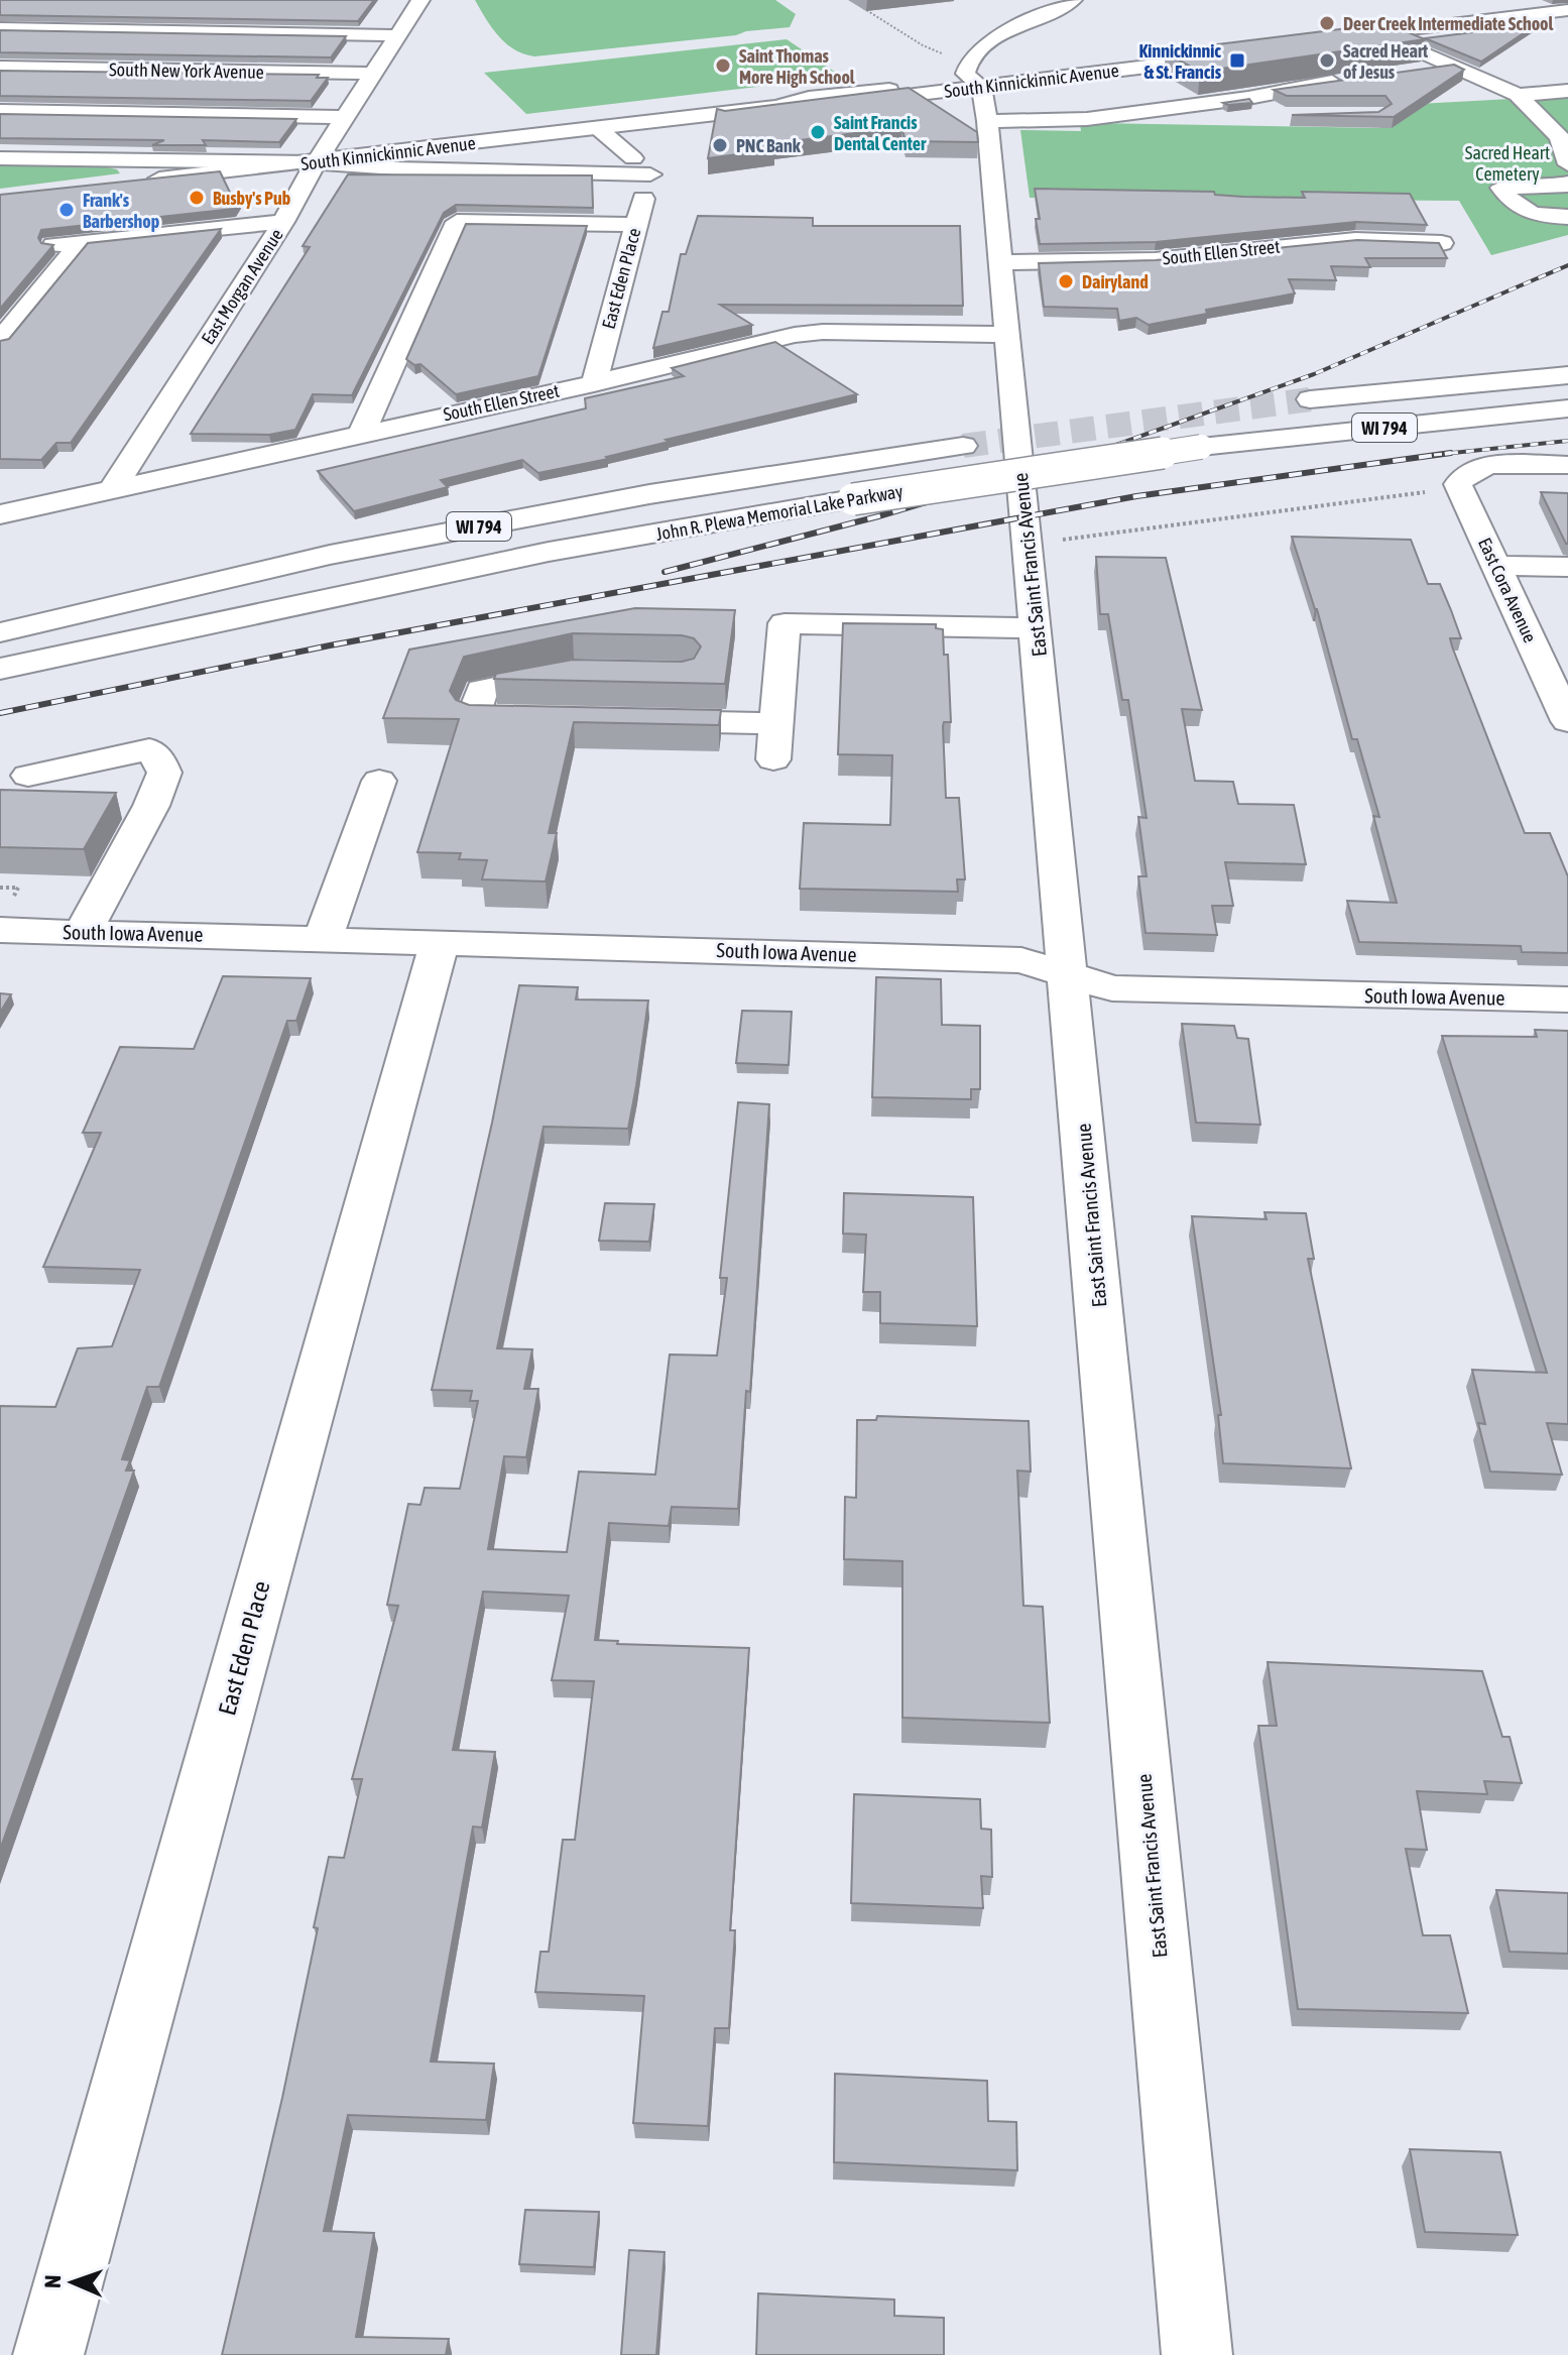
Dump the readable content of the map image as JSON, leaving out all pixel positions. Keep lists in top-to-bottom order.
{
  "streets": {
    "street": [
      "South New York Avenue",
      "South Kinnickinnic Avenue",
      "South Ellen Street",
      "East Eden Place",
      "East Morgan Avenue",
      "WI 794",
      "John R. Plewa Memorial Lake Parkway",
      "East Saint Francis Avenue",
      "East Cora Avenue",
      "South Iowa Avenue"
    ]
  },
  "crossings": [
    ["South New York Avenue", "East Morgan Avenue"],
    ["South Kinnickinnic Avenue", "East Morgan Avenue"],
    ["South Kinnickinnic Avenue", "East Saint Francis Avenue"],
    ["South Ellen Street", "East Eden Place"],
    ["South Ellen Street", "East Morgan Avenue"],
    ["South Ellen Street", "East Saint Francis Avenue"],
    ["East Eden Place", "South Iowa Avenue"],
    ["East Saint Francis Avenue", "South Iowa Avenue"]
  ],
  "parks": ["Sacred Heart Cemetery"],
  "places": {
    "other": [
      "Deer Creek Intermediate School",
      "Sacred Heart of Jesus",
      "Saint Thomas More High School",
      "Saint Francis Dental Center",
      "PNC Bank",
      "Busby's Pub",
      "Frank's Barbershop",
      "Dairyland"
    ],
    "transit": ["Kinnickinnic & St. Francis"]
  },
  "north": "left"
}
